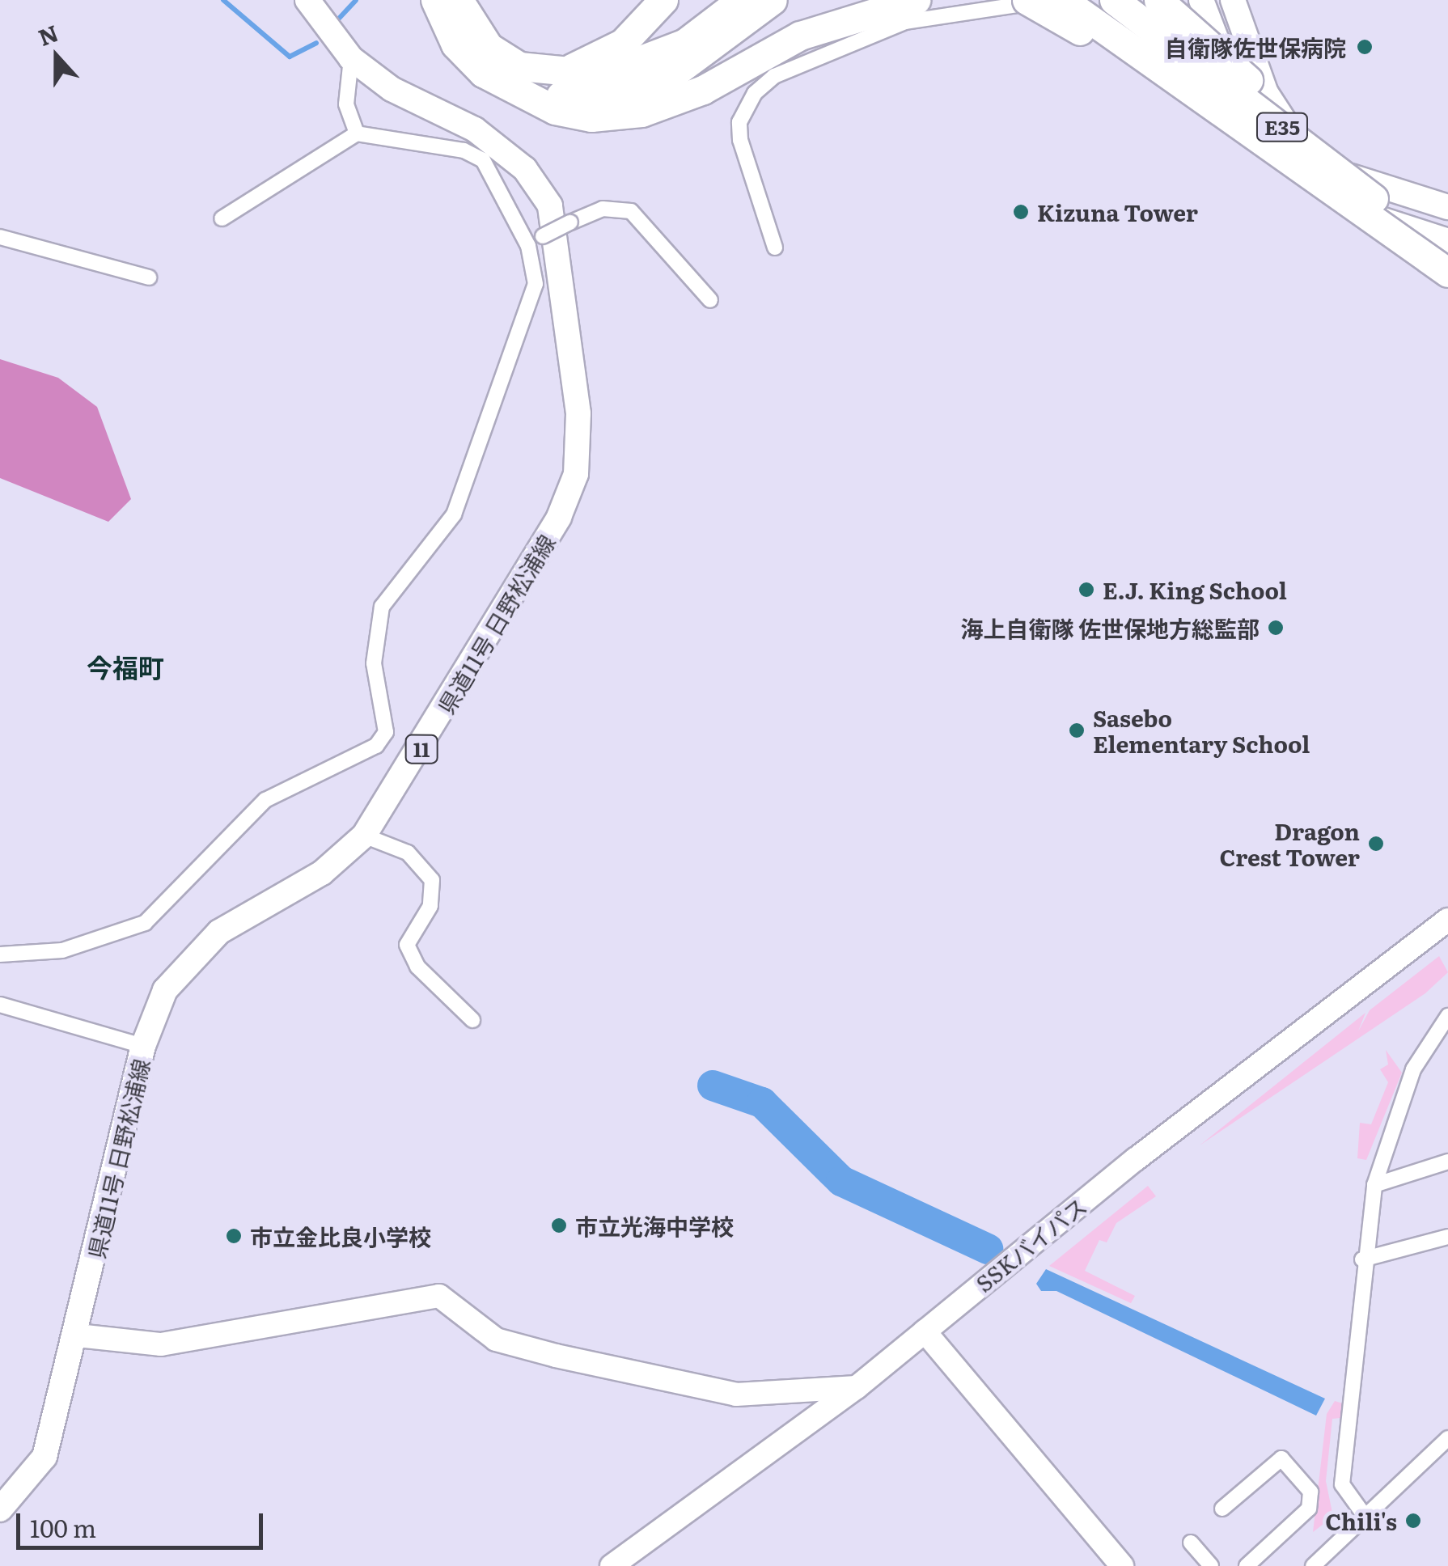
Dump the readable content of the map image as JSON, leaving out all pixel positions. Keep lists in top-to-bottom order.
{
  "streets": {
    "highway": ["E35"],
    "main road": ["県道11号 日野松浦線", "11"],
    "street": ["SSKバイパス"]
  },
  "districts": ["今福町"],
  "places": [
    "自衛隊佐世保病院",
    "Kizuna Tower",
    "E.J. King School",
    "海上自衛隊 佐世保地方総監部",
    "Sasebo Elementary School",
    "Dragon Crest Tower",
    "市立光海中学校",
    "市立金比良小学校",
    "Chili's"
  ],
  "scale_bar": "100 m",
  "north": "top"
}
